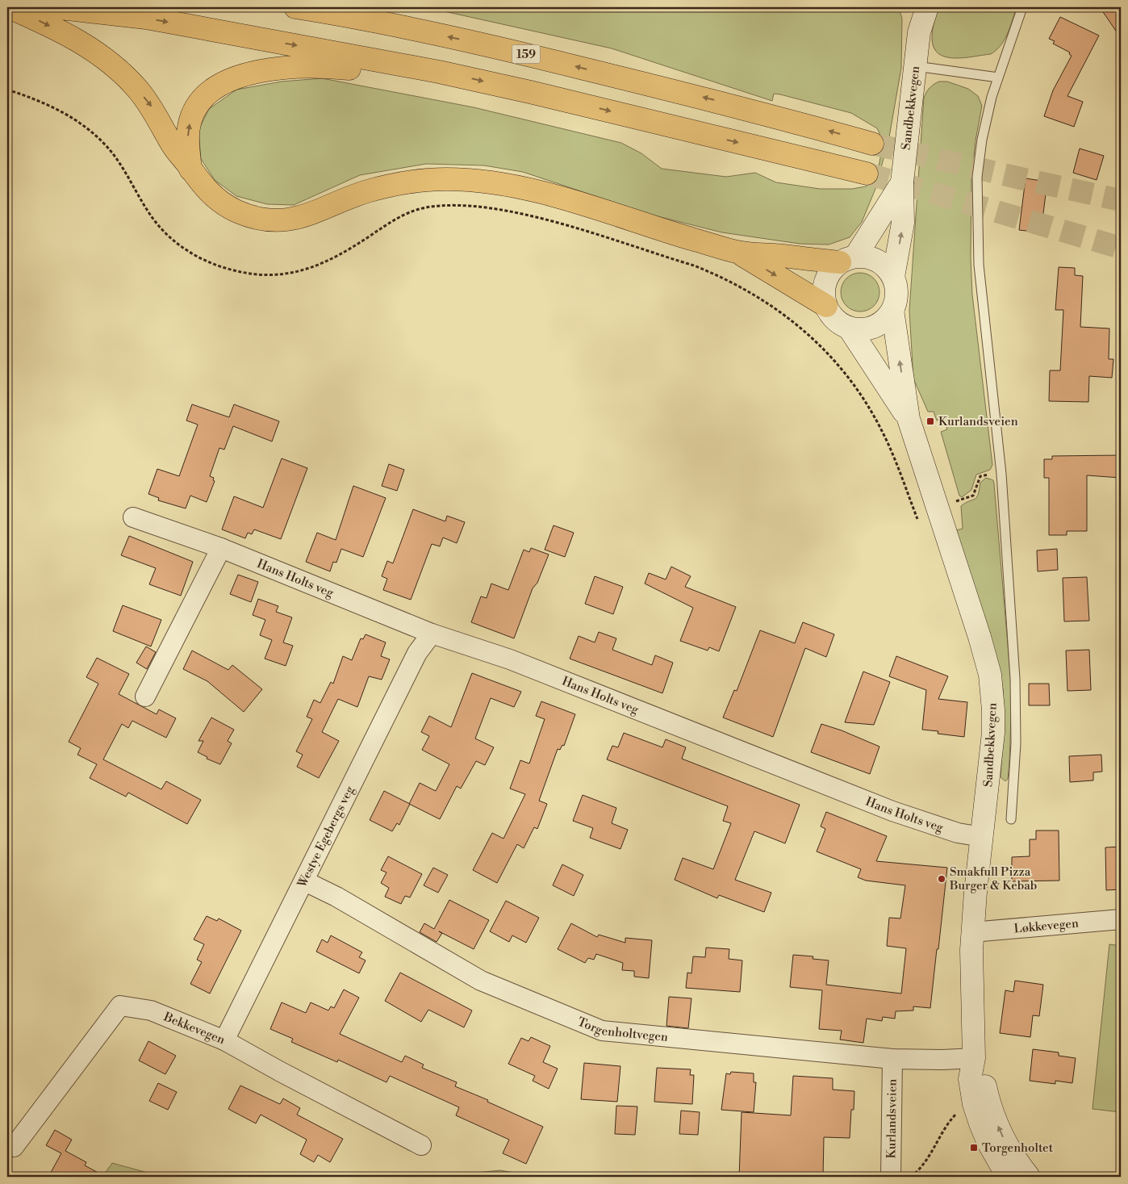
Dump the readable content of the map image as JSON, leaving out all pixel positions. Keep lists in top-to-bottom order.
{
  "streets": {
    "highway": ["159"],
    "main road": ["Sandbekkvegen"],
    "street": [
      "Hans Holts veg",
      "Westye Egebergs veg",
      "Løkkevegen",
      "Torgenholtvegen",
      "Bekkevegen",
      "Kurlandsveien"
    ]
  },
  "crossings": [
    ["Sandbekkvegen", "Hans Holts veg"],
    ["Sandbekkvegen", "Løkkevegen"],
    ["Sandbekkvegen", "Torgenholtvegen"],
    ["Hans Holts veg", "Westye Egebergs veg"],
    ["Westye Egebergs veg", "Torgenholtvegen"],
    ["Westye Egebergs veg", "Bekkevegen"],
    ["Torgenholtvegen", "Kurlandsveien"]
  ],
  "places": {
    "transit": ["Kurlandsveien", "Torgenholtet"],
    "other": ["Smakfull Pizza Burger & Kebab"]
  }
}
